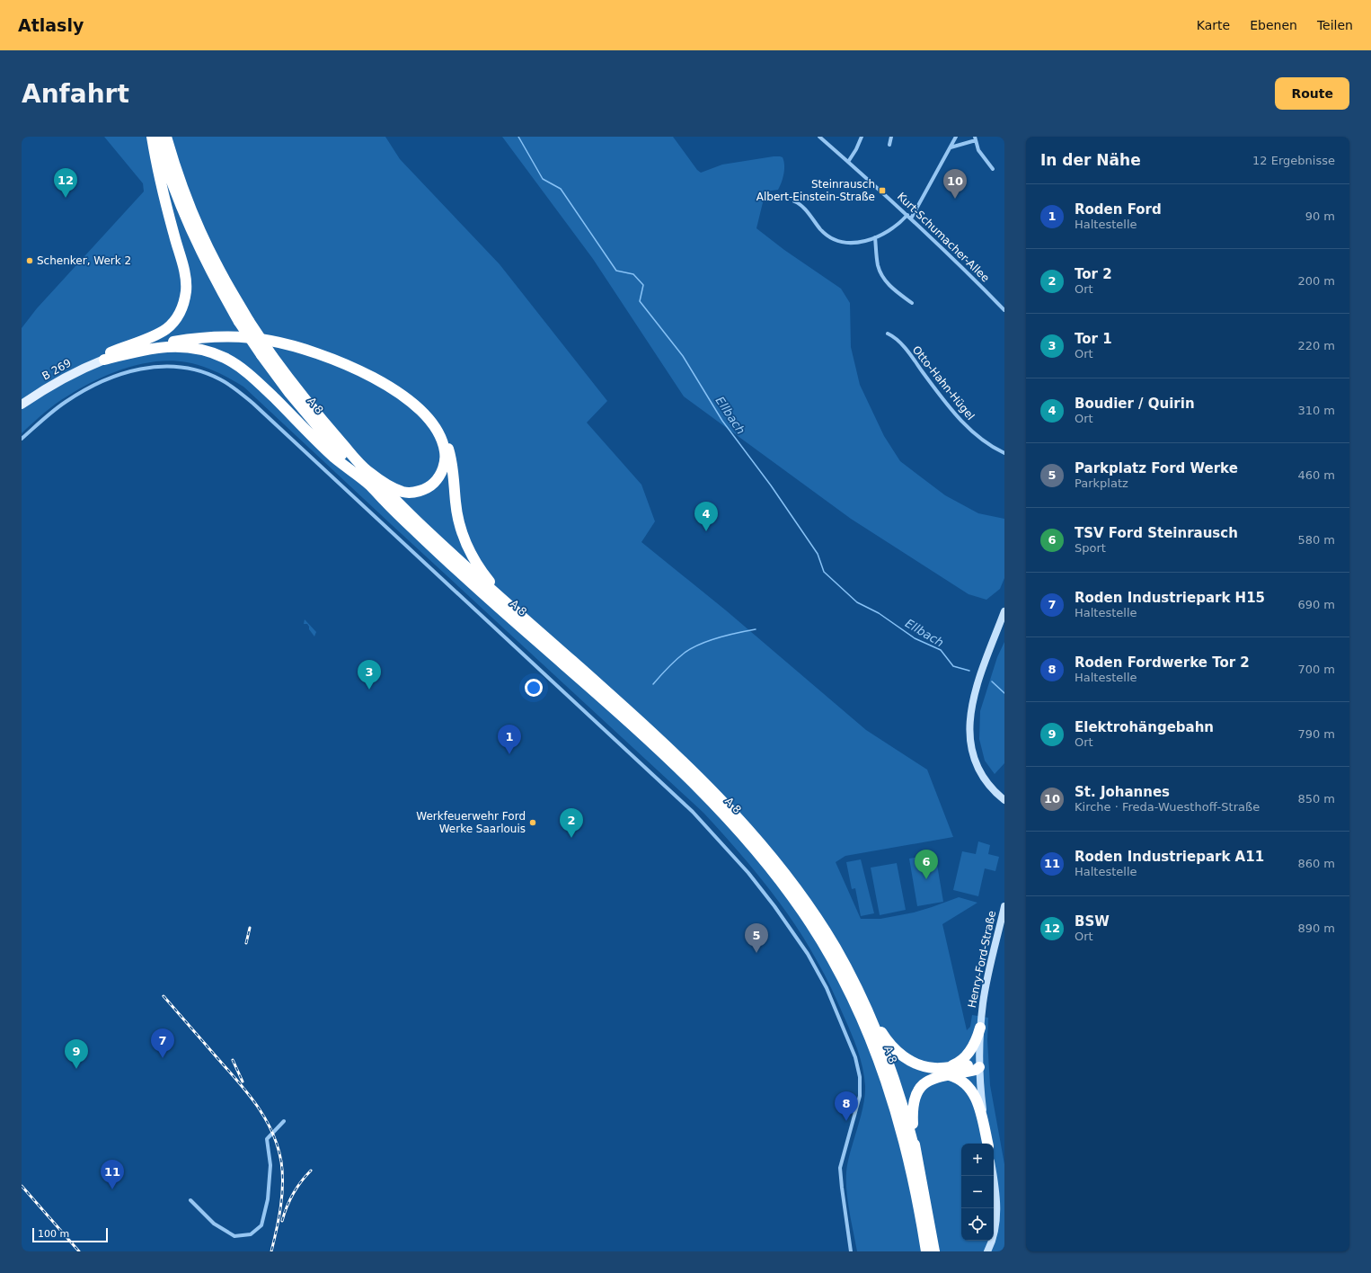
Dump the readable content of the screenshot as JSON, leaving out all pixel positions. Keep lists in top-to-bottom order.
{
  "streets": {
    "highway": ["A 8"],
    "main road": ["B 269"],
    "street": ["Kurt-Schumacher-Allee", "Otto-Hahn-Hügel", "Henry-Ford-Straße"]
  },
  "water": ["Ellbach"],
  "places": {
    "transit": ["Steinrausch Albert-Einstein-Straße"],
    "other": ["Schenker, Werk 2", "Werkfeuerwehr Ford Werke Saarlouis"]
  },
  "scale_bar": "100 m",
  "page": {
    "header": "Atlasly",
    "nav": ["Karte", "Ebenen", "Teilen"],
    "buttons": "Route",
    "title": "Anfahrt",
    "heading": ["In der Nähe", "12 Ergebnisse"],
    "pins": [
      "12",
      "10",
      "4",
      "3",
      "1",
      "2",
      "6",
      "5",
      "7",
      "9",
      "8",
      "11"
    ],
    "list": [
      {
        "mark": "1",
        "name": "Roden Ford",
        "note": "Haltestelle",
        "value": "90 m"
      },
      {
        "mark": "2",
        "name": "Tor 2",
        "note": "Ort",
        "value": "200 m"
      },
      {
        "mark": "3",
        "name": "Tor 1",
        "note": "Ort",
        "value": "220 m"
      },
      {
        "mark": "4",
        "name": "Boudier / Quirin",
        "note": "Ort",
        "value": "310 m"
      },
      {
        "mark": "5",
        "name": "Parkplatz Ford Werke",
        "note": "Parkplatz",
        "value": "460 m"
      },
      {
        "mark": "6",
        "name": "TSV Ford Steinrausch",
        "note": "Sport",
        "value": "580 m"
      },
      {
        "mark": "7",
        "name": "Roden Industriepark H15",
        "note": "Haltestelle",
        "value": "690 m"
      },
      {
        "mark": "8",
        "name": "Roden Fordwerke Tor 2",
        "note": "Haltestelle",
        "value": "700 m"
      },
      {
        "mark": "9",
        "name": "Elektrohängebahn",
        "note": "Ort",
        "value": "790 m"
      },
      {
        "mark": "10",
        "name": "St. Johannes",
        "note": "Kirche · Freda-Wuesthoff-Straße",
        "value": "850 m"
      },
      {
        "mark": "11",
        "name": "Roden Industriepark A11",
        "note": "Haltestelle",
        "value": "860 m"
      },
      {
        "mark": "12",
        "name": "BSW",
        "note": "Ort",
        "value": "890 m"
      }
    ],
    "map_buttons": ["+", "−"],
    "scale": "100 m"
  }
}
